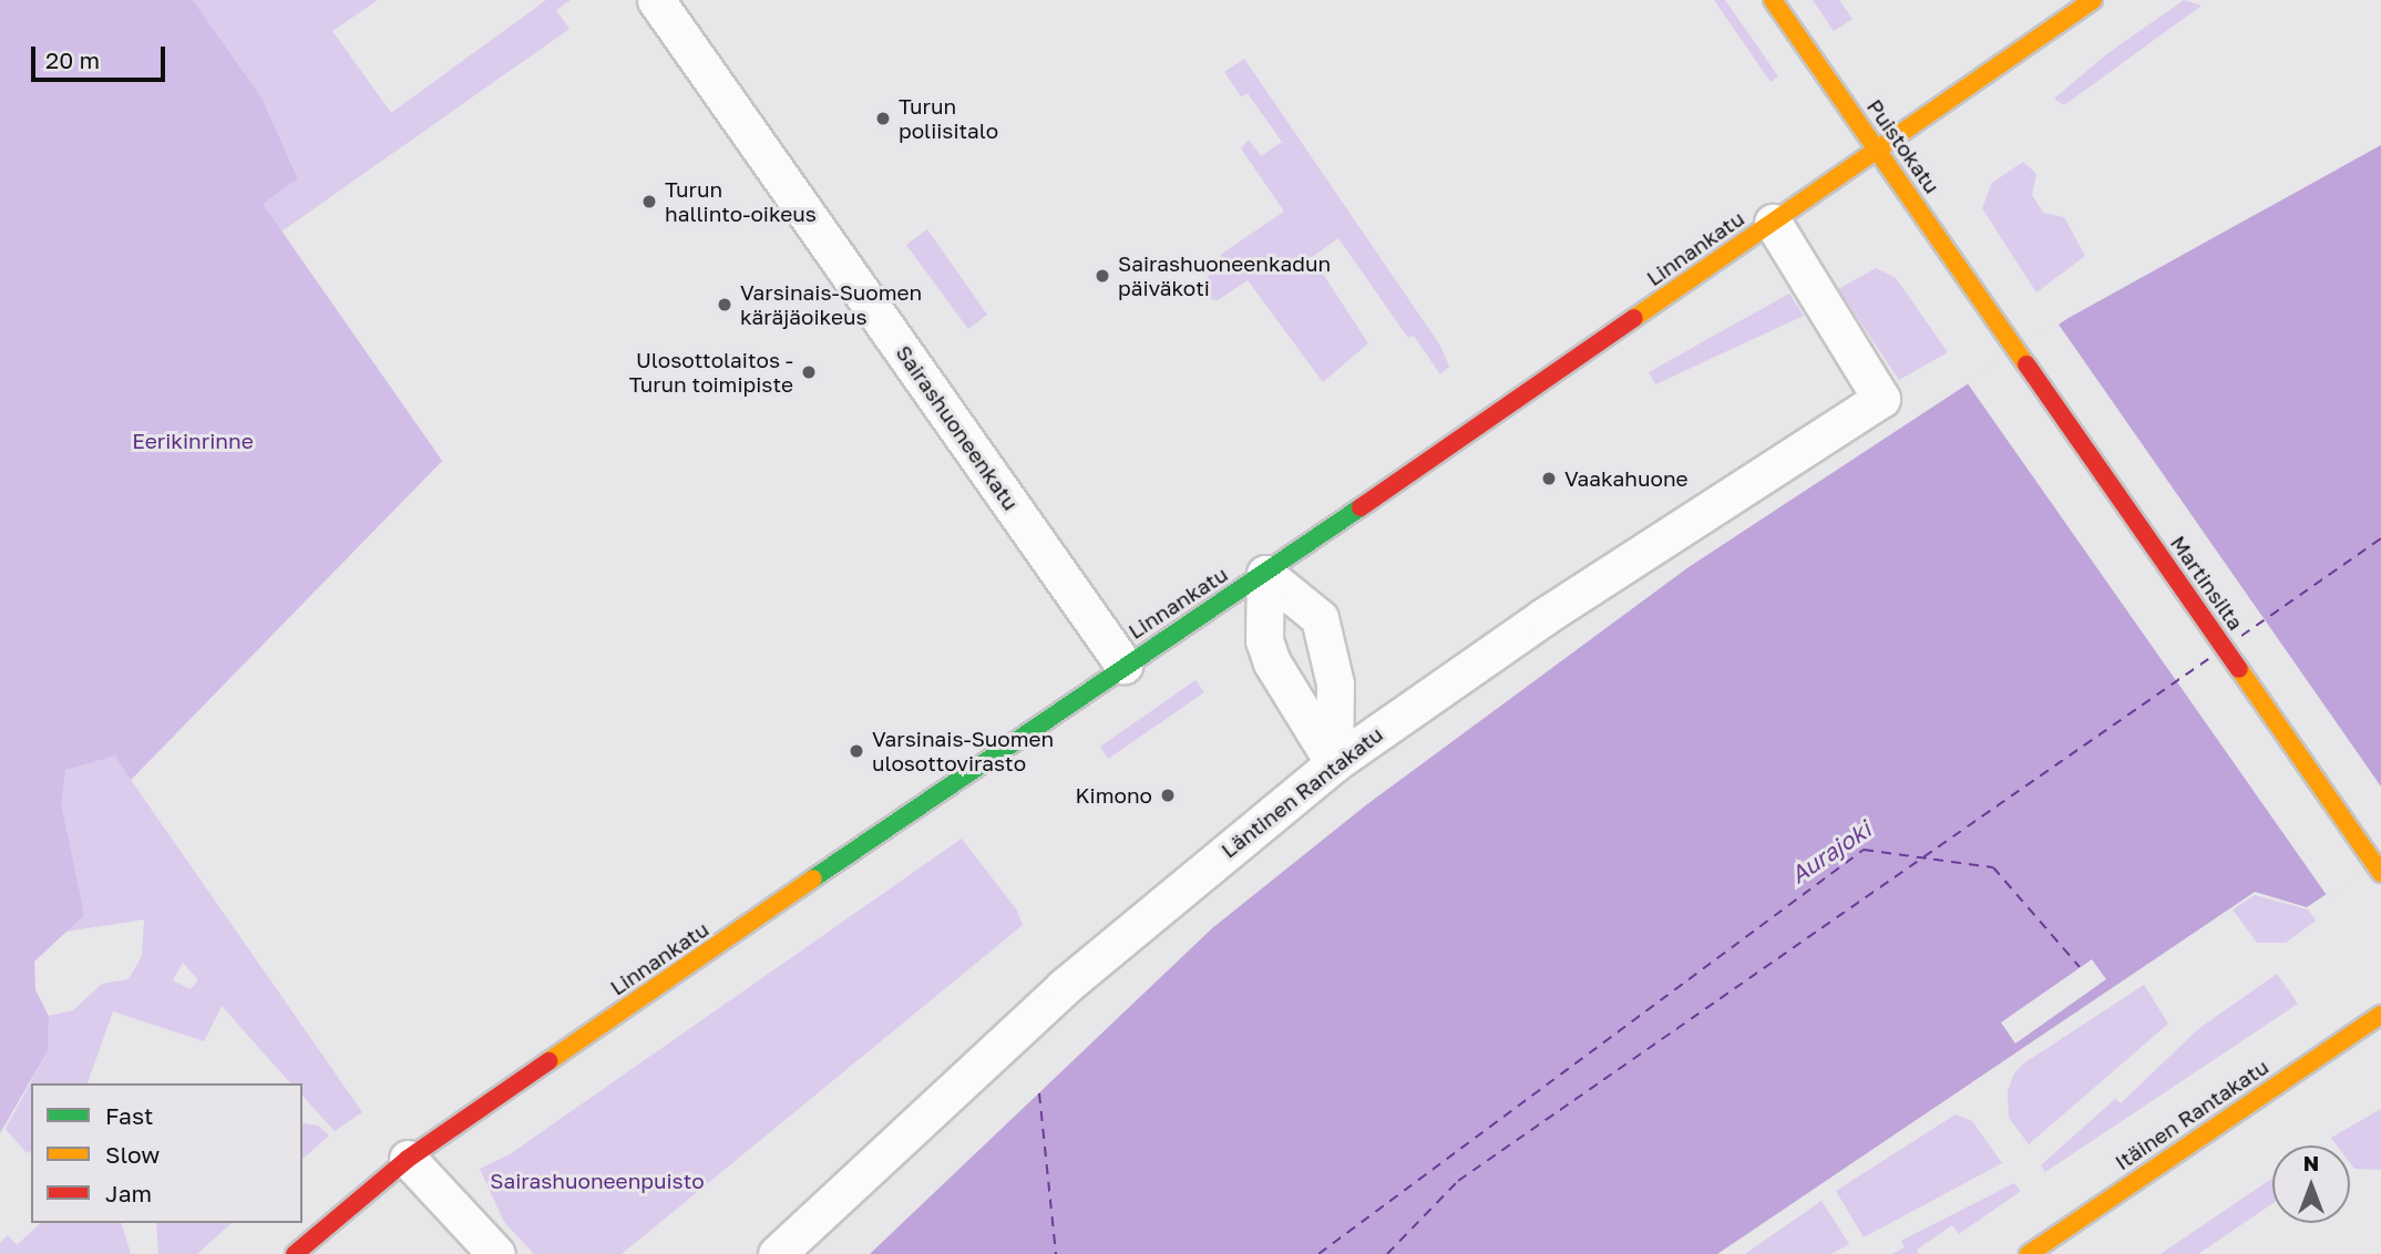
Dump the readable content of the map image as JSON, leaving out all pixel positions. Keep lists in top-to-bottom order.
{
  "streets": {
    "street": [
      "Puistokatu",
      "Linnankatu",
      "Sairashuoneenkatu",
      "Martinsilta",
      "Läntinen Rantakatu",
      "Itäinen Rantakatu"
    ]
  },
  "crossings": [
    ["Puistokatu", "Linnankatu"],
    ["Puistokatu", "Martinsilta"],
    ["Linnankatu", "Sairashuoneenkatu"],
    ["Linnankatu", "Läntinen Rantakatu"]
  ],
  "water": ["Aurajoki"],
  "parks": ["Eerikinrinne", "Sairashuoneenpuisto"],
  "places": [
    "Turun poliisitalo",
    "Turun hallinto-oikeus",
    "Sairashuoneenkadun päiväkoti",
    "Varsinais-Suomen käräjäoikeus",
    "Ulosottolaitos - Turun toimipiste",
    "Vaakahuone",
    "Varsinais-Suomen ulosottovirasto",
    "Kimono"
  ],
  "legend": ["Fast", "Slow", "Jam"],
  "scale_bar": "20 m",
  "north": "top"
}
